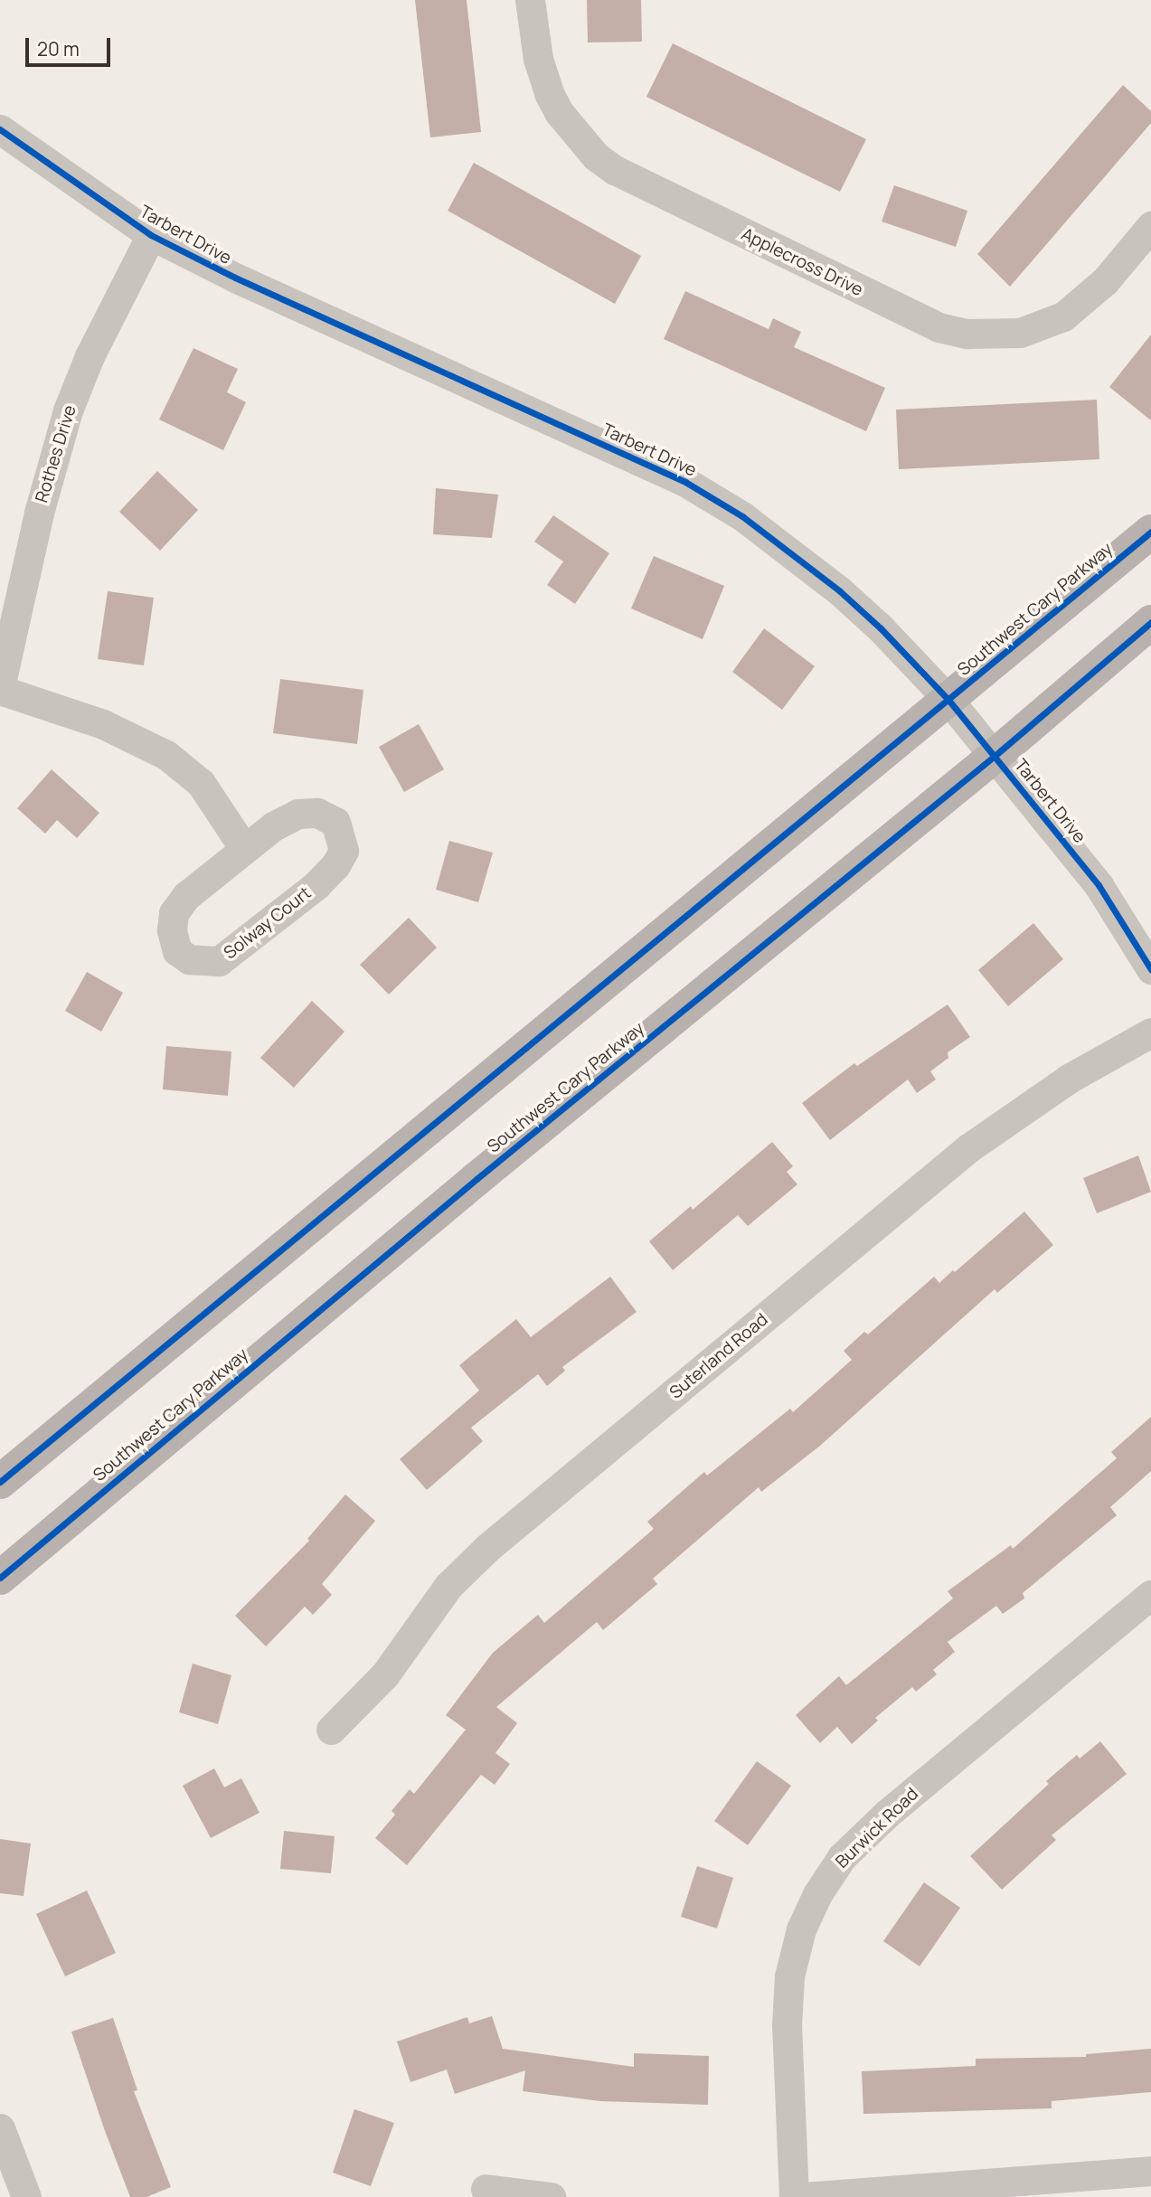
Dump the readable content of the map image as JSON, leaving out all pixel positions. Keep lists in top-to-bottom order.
{
  "streets": {
    "main road": ["Southwest Cary Parkway"],
    "street": [
      "Tarbert Drive",
      "Applecross Drive",
      "Rothes Drive",
      "Solway Court",
      "Suterland Road",
      "Burwick Road"
    ]
  },
  "crossings": [
    ["Tarbert Drive", "Rothes Drive"],
    ["Tarbert Drive", "Southwest Cary Parkway"]
  ],
  "scale_bar": "20 m"
}
